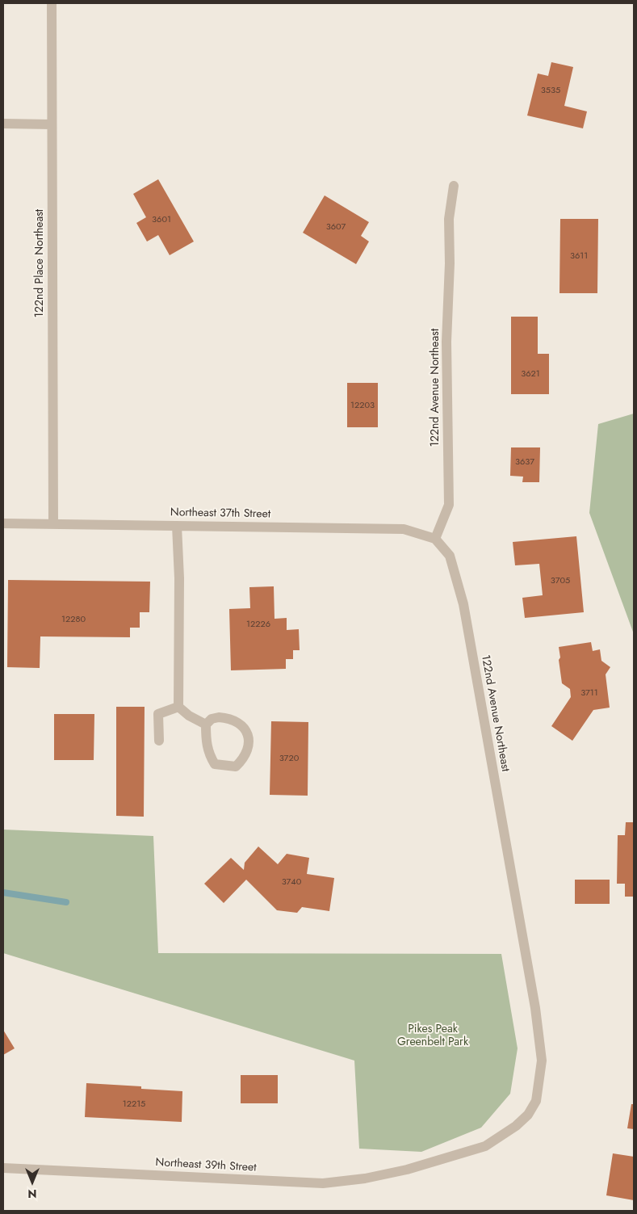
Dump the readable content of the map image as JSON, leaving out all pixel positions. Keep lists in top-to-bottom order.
{
  "streets": {
    "street": [
      "122nd Place Northeast",
      "122nd Avenue Northeast",
      "Northeast 37th Street",
      "Northeast 39th Street"
    ]
  },
  "crossings": [
    ["122nd Place Northeast", "Northeast 37th Street"],
    ["122nd Avenue Northeast", "Northeast 37th Street"],
    ["122nd Avenue Northeast", "Northeast 39th Street"]
  ],
  "parks": ["Pikes Peak Greenbelt Park"],
  "house_numbers": [
    "3535",
    "3601",
    "3607",
    "3611",
    "3621",
    "12203",
    "3637",
    "3705",
    "12280",
    "12226",
    "3711",
    "3720",
    "3740",
    "12215"
  ],
  "north": "bottom"
}
